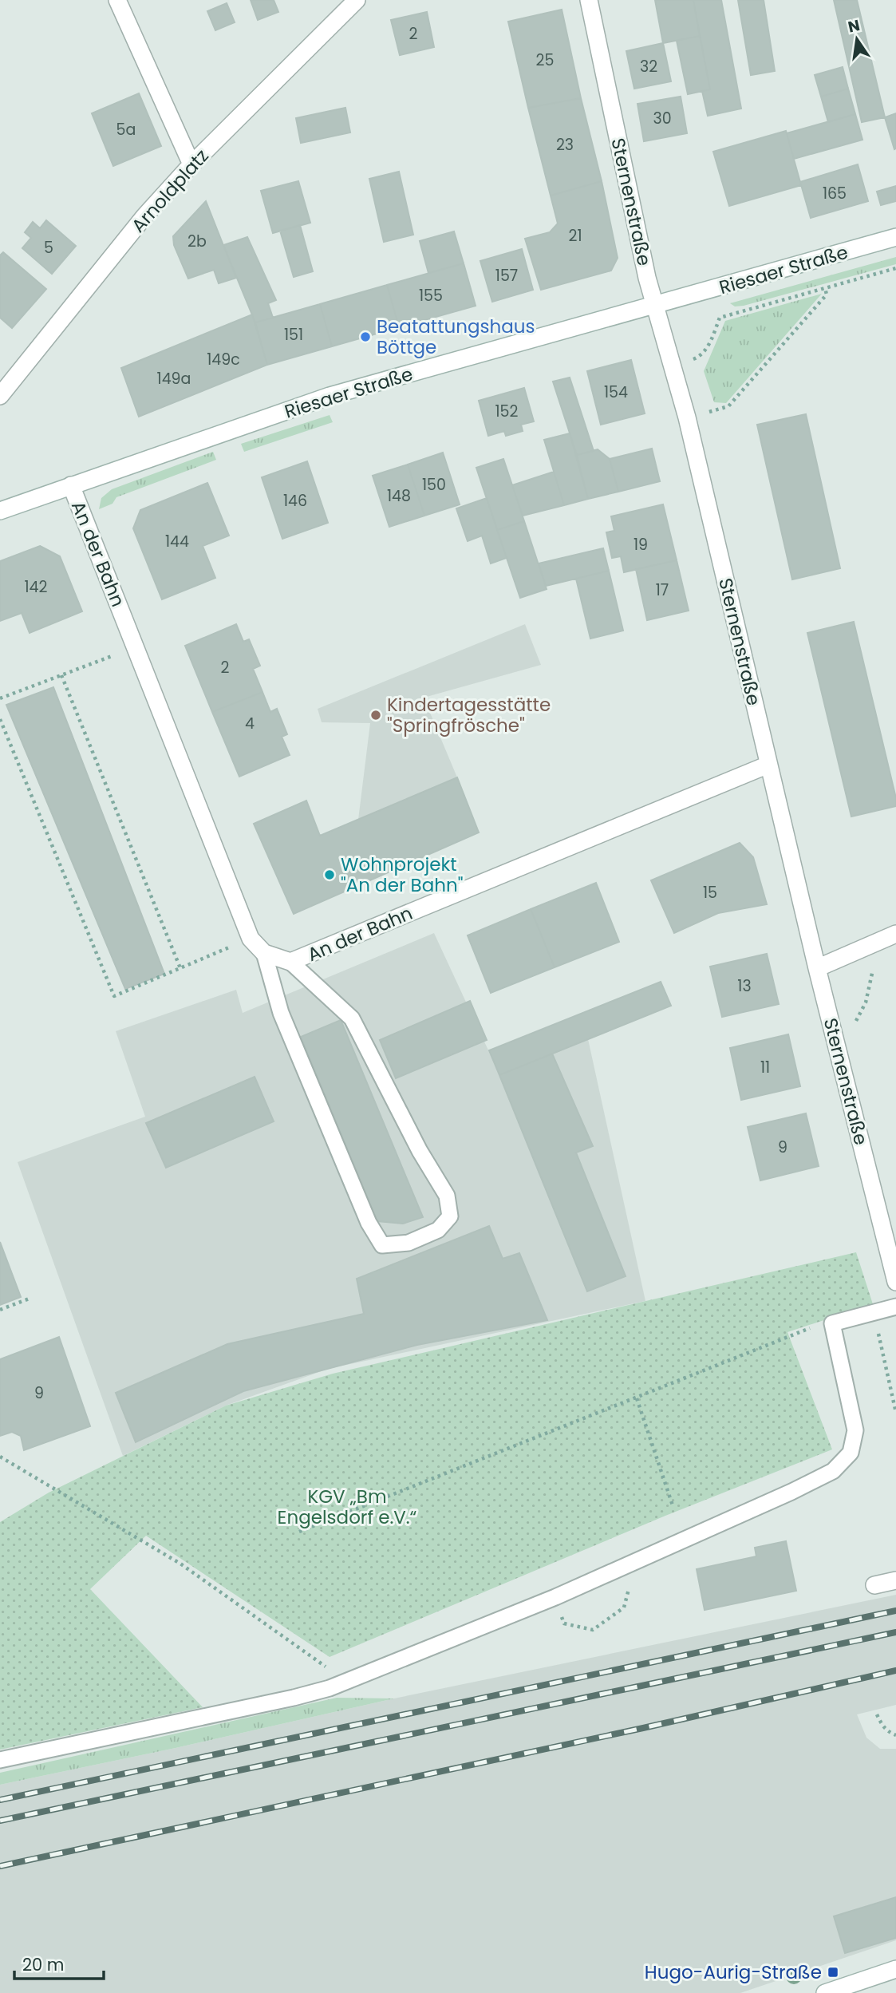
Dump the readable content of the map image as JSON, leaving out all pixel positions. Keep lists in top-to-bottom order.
{
  "streets": {
    "street": [
      "Arnoldplatz",
      "Sternenstraße",
      "Riesaer Straße",
      "An der Bahn"
    ]
  },
  "crossings": [
    ["Sternenstraße", "Riesaer Straße"],
    ["Sternenstraße", "An der Bahn"],
    ["Riesaer Straße", "An der Bahn"]
  ],
  "parks": ["KGV „Bm Engelsdorf e.V.“"],
  "places": {
    "other": ["Beatattungshaus Böttge", "Kindertagesstätte \"Springfrösche\"", "Wohnprojekt \"An der Bahn\""],
    "transit": ["Hugo-Aurig-Straße"]
  },
  "house_numbers": [
    "2",
    "25",
    "32",
    "30",
    "5a",
    "23",
    "165",
    "21",
    "2b",
    "5",
    "157",
    "155",
    "151",
    "149c",
    "149a",
    "154",
    "152",
    "150",
    "148",
    "146",
    "144",
    "19",
    "142",
    "17",
    "2",
    "4",
    "15",
    "13",
    "11",
    "9",
    "9"
  ],
  "scale_bar": "20 m",
  "north": "top"
}
